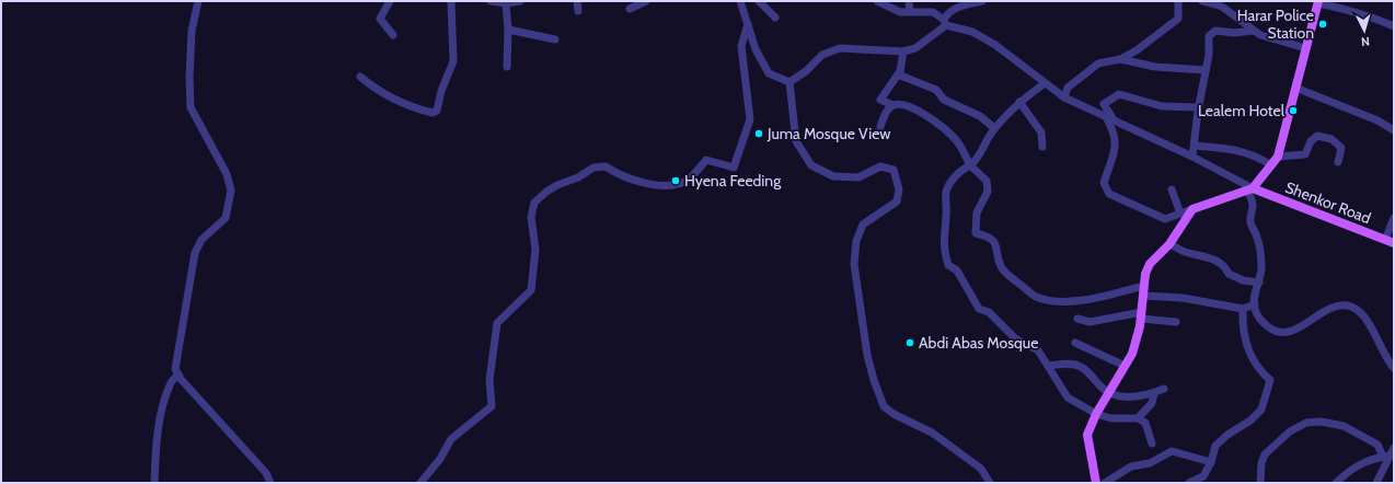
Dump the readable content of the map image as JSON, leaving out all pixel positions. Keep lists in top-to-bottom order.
{
  "streets": {
    "main road": ["Shenkor Road"]
  },
  "places": [
    "Harar Police Station",
    "Lealem Hotel",
    "Juma Mosque View",
    "Hyena Feeding",
    "Abdi Abas Mosque"
  ],
  "north": "bottom"
}
